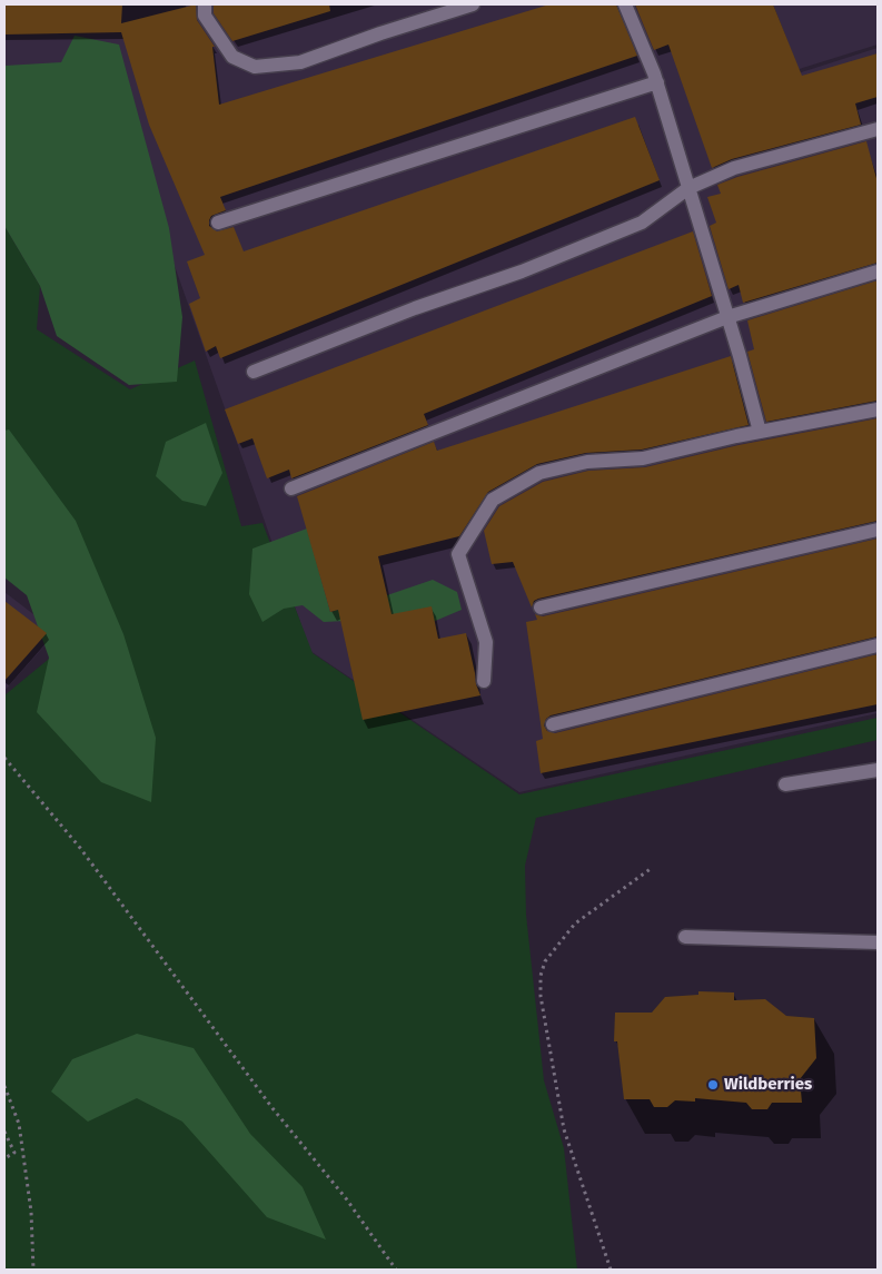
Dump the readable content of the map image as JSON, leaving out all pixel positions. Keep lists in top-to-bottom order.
{
  "places": ["Wildberries"]
}
